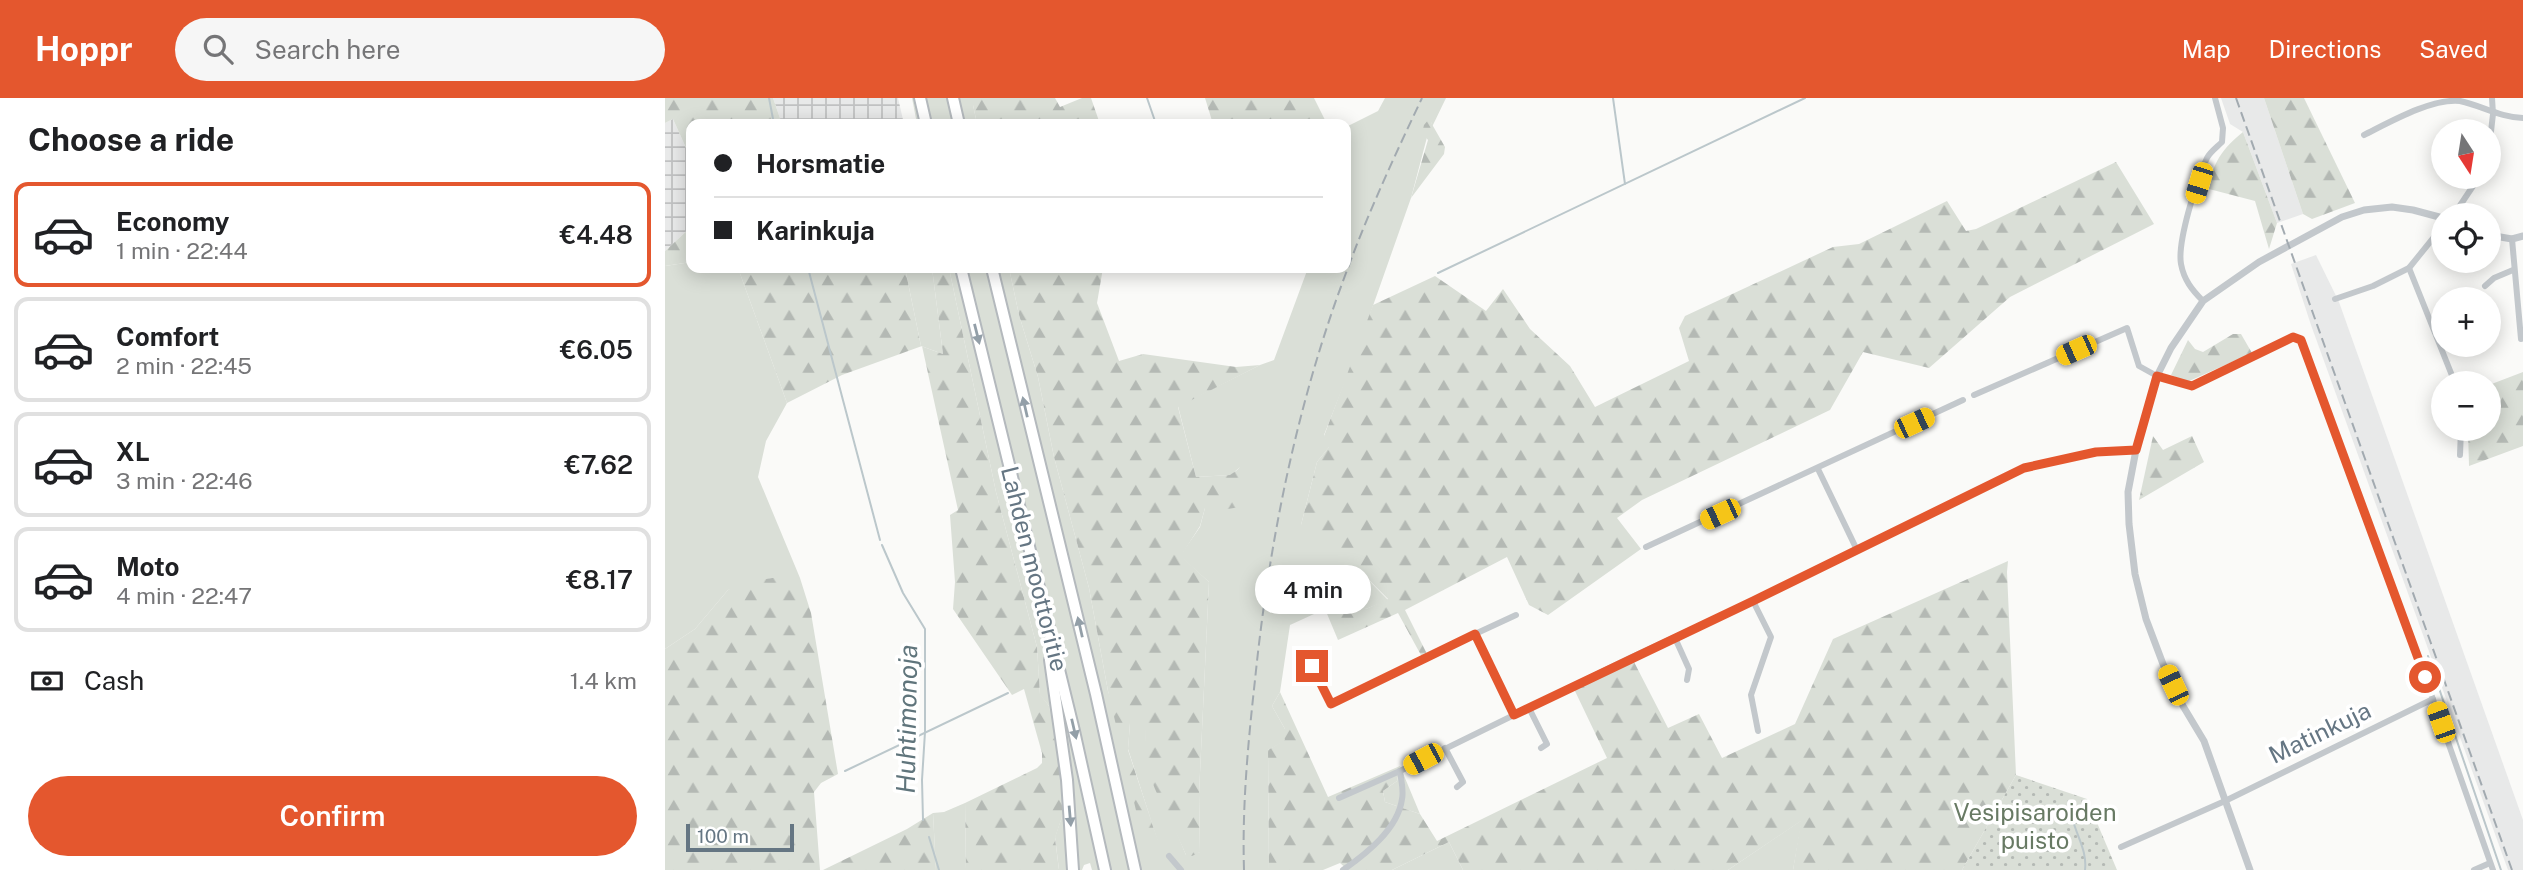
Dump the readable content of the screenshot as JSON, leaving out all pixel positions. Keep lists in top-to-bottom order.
{
  "streets": {
    "highway": ["Lahden moottoritie"],
    "street": ["Matinkuja"]
  },
  "water": ["Huhtimonoja"],
  "parks": ["Vesipisaroiden puisto"],
  "scale_bar": "100 m",
  "north": "bottom",
  "page": {
    "header": "Hoppr",
    "search": "Search here",
    "nav": ["Map", "Directions", "Saved"],
    "heading": "Choose a ride",
    "map_buttons": ["+", "−"],
    "banner": ["Horsmatie", "Karinkuja"],
    "list": [
      {
        "name": "Economy",
        "note": "1 min · 22:44",
        "value": "€4.48"
      },
      {
        "name": "Comfort",
        "note": "2 min · 22:45",
        "value": "€6.05"
      },
      {
        "name": "XL",
        "note": "3 min · 22:46",
        "value": "€7.62"
      },
      {
        "name": "Moto",
        "note": "4 min · 22:47",
        "value": "€8.17"
      }
    ],
    "bubble": "4 min",
    "pay": ["Cash", "1.4 km"],
    "buttons": "Confirm",
    "scale": "100 m"
  }
}
